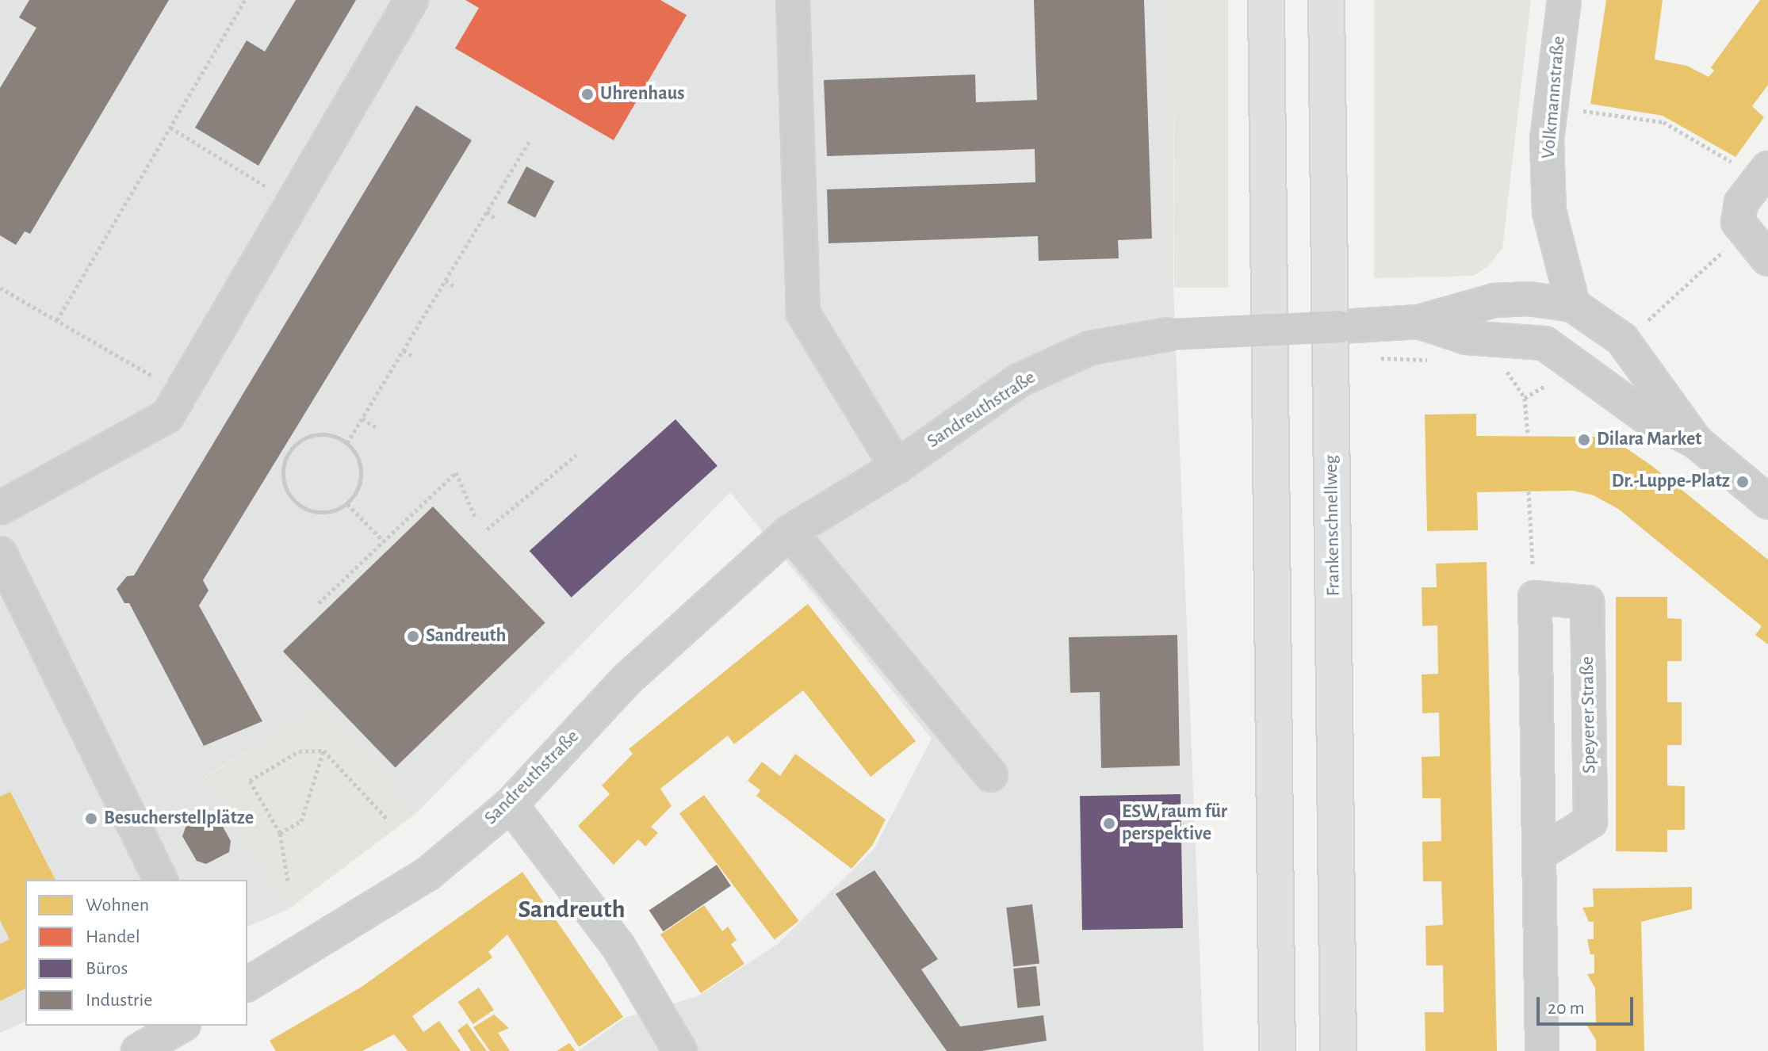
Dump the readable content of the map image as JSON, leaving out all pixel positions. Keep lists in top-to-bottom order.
{
  "streets": {
    "highway": ["Frankenschnellweg"],
    "street": ["Volkmannstraße", "Sandreuthstraße", "Speyerer Straße"]
  },
  "crossings": [
    ["Volkmannstraße", "Sandreuthstraße"]
  ],
  "districts": ["Sandreuth"],
  "places": [
    "Uhrenhaus",
    "Dilara Market",
    "Dr.-Luppe-Platz",
    "Sandreuth",
    "Besucherstellplätze",
    "ESW raum für perspektive"
  ],
  "legend": [
    "Wohnen",
    "Handel",
    "Büros",
    "Industrie"
  ],
  "scale_bar": "20 m"
}
